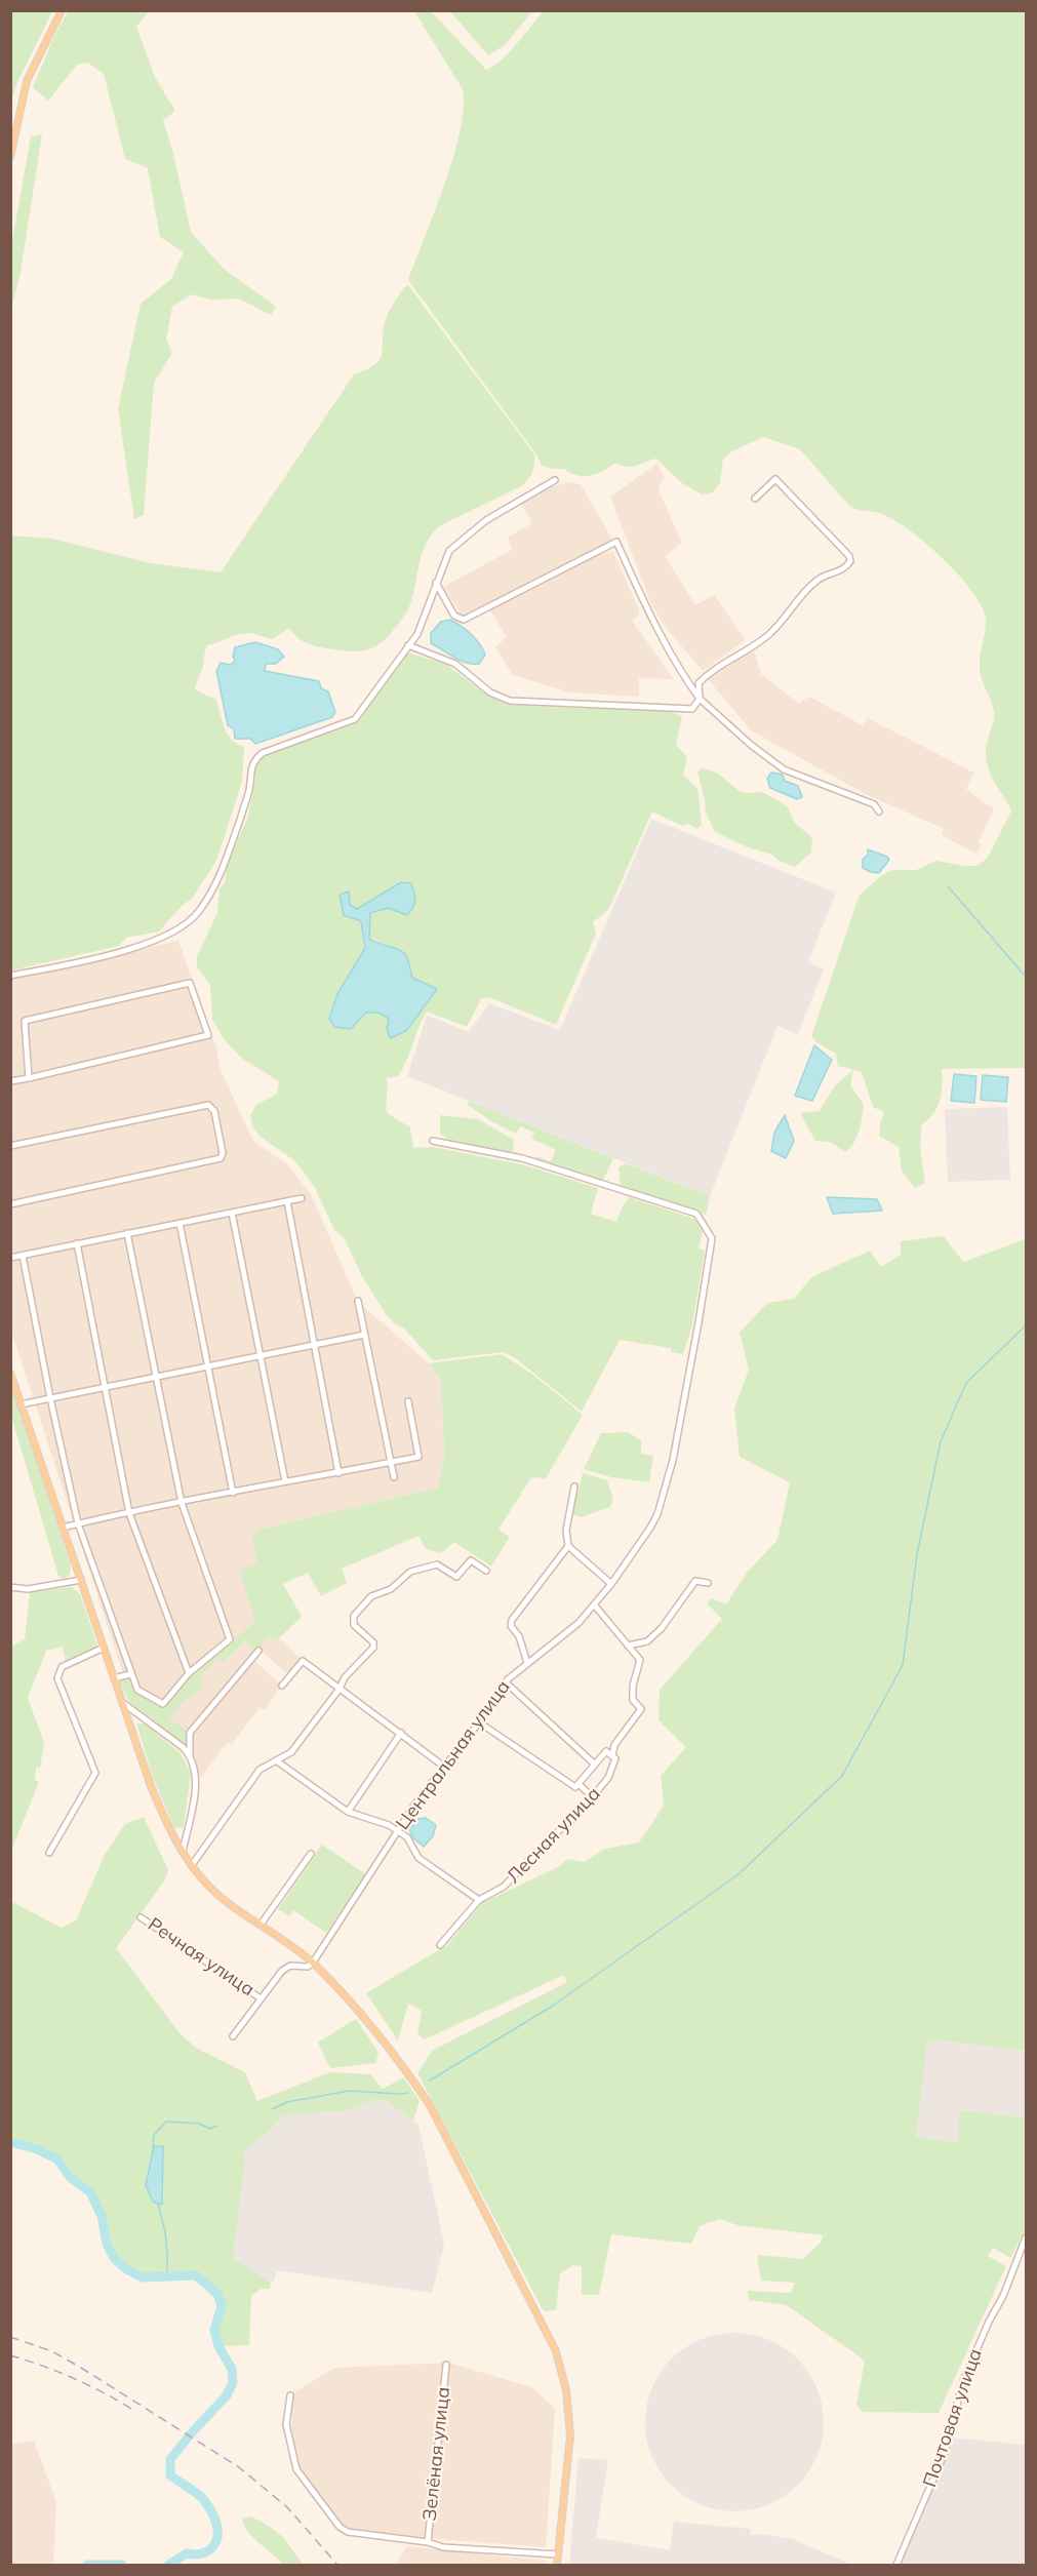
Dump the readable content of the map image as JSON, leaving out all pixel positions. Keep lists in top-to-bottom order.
{
  "streets": {
    "street": [
      "Центральная улица",
      "Лесная улица",
      "Речная улица",
      "Почтовая улица",
      "Зелёная улица"
    ]
  }
}
